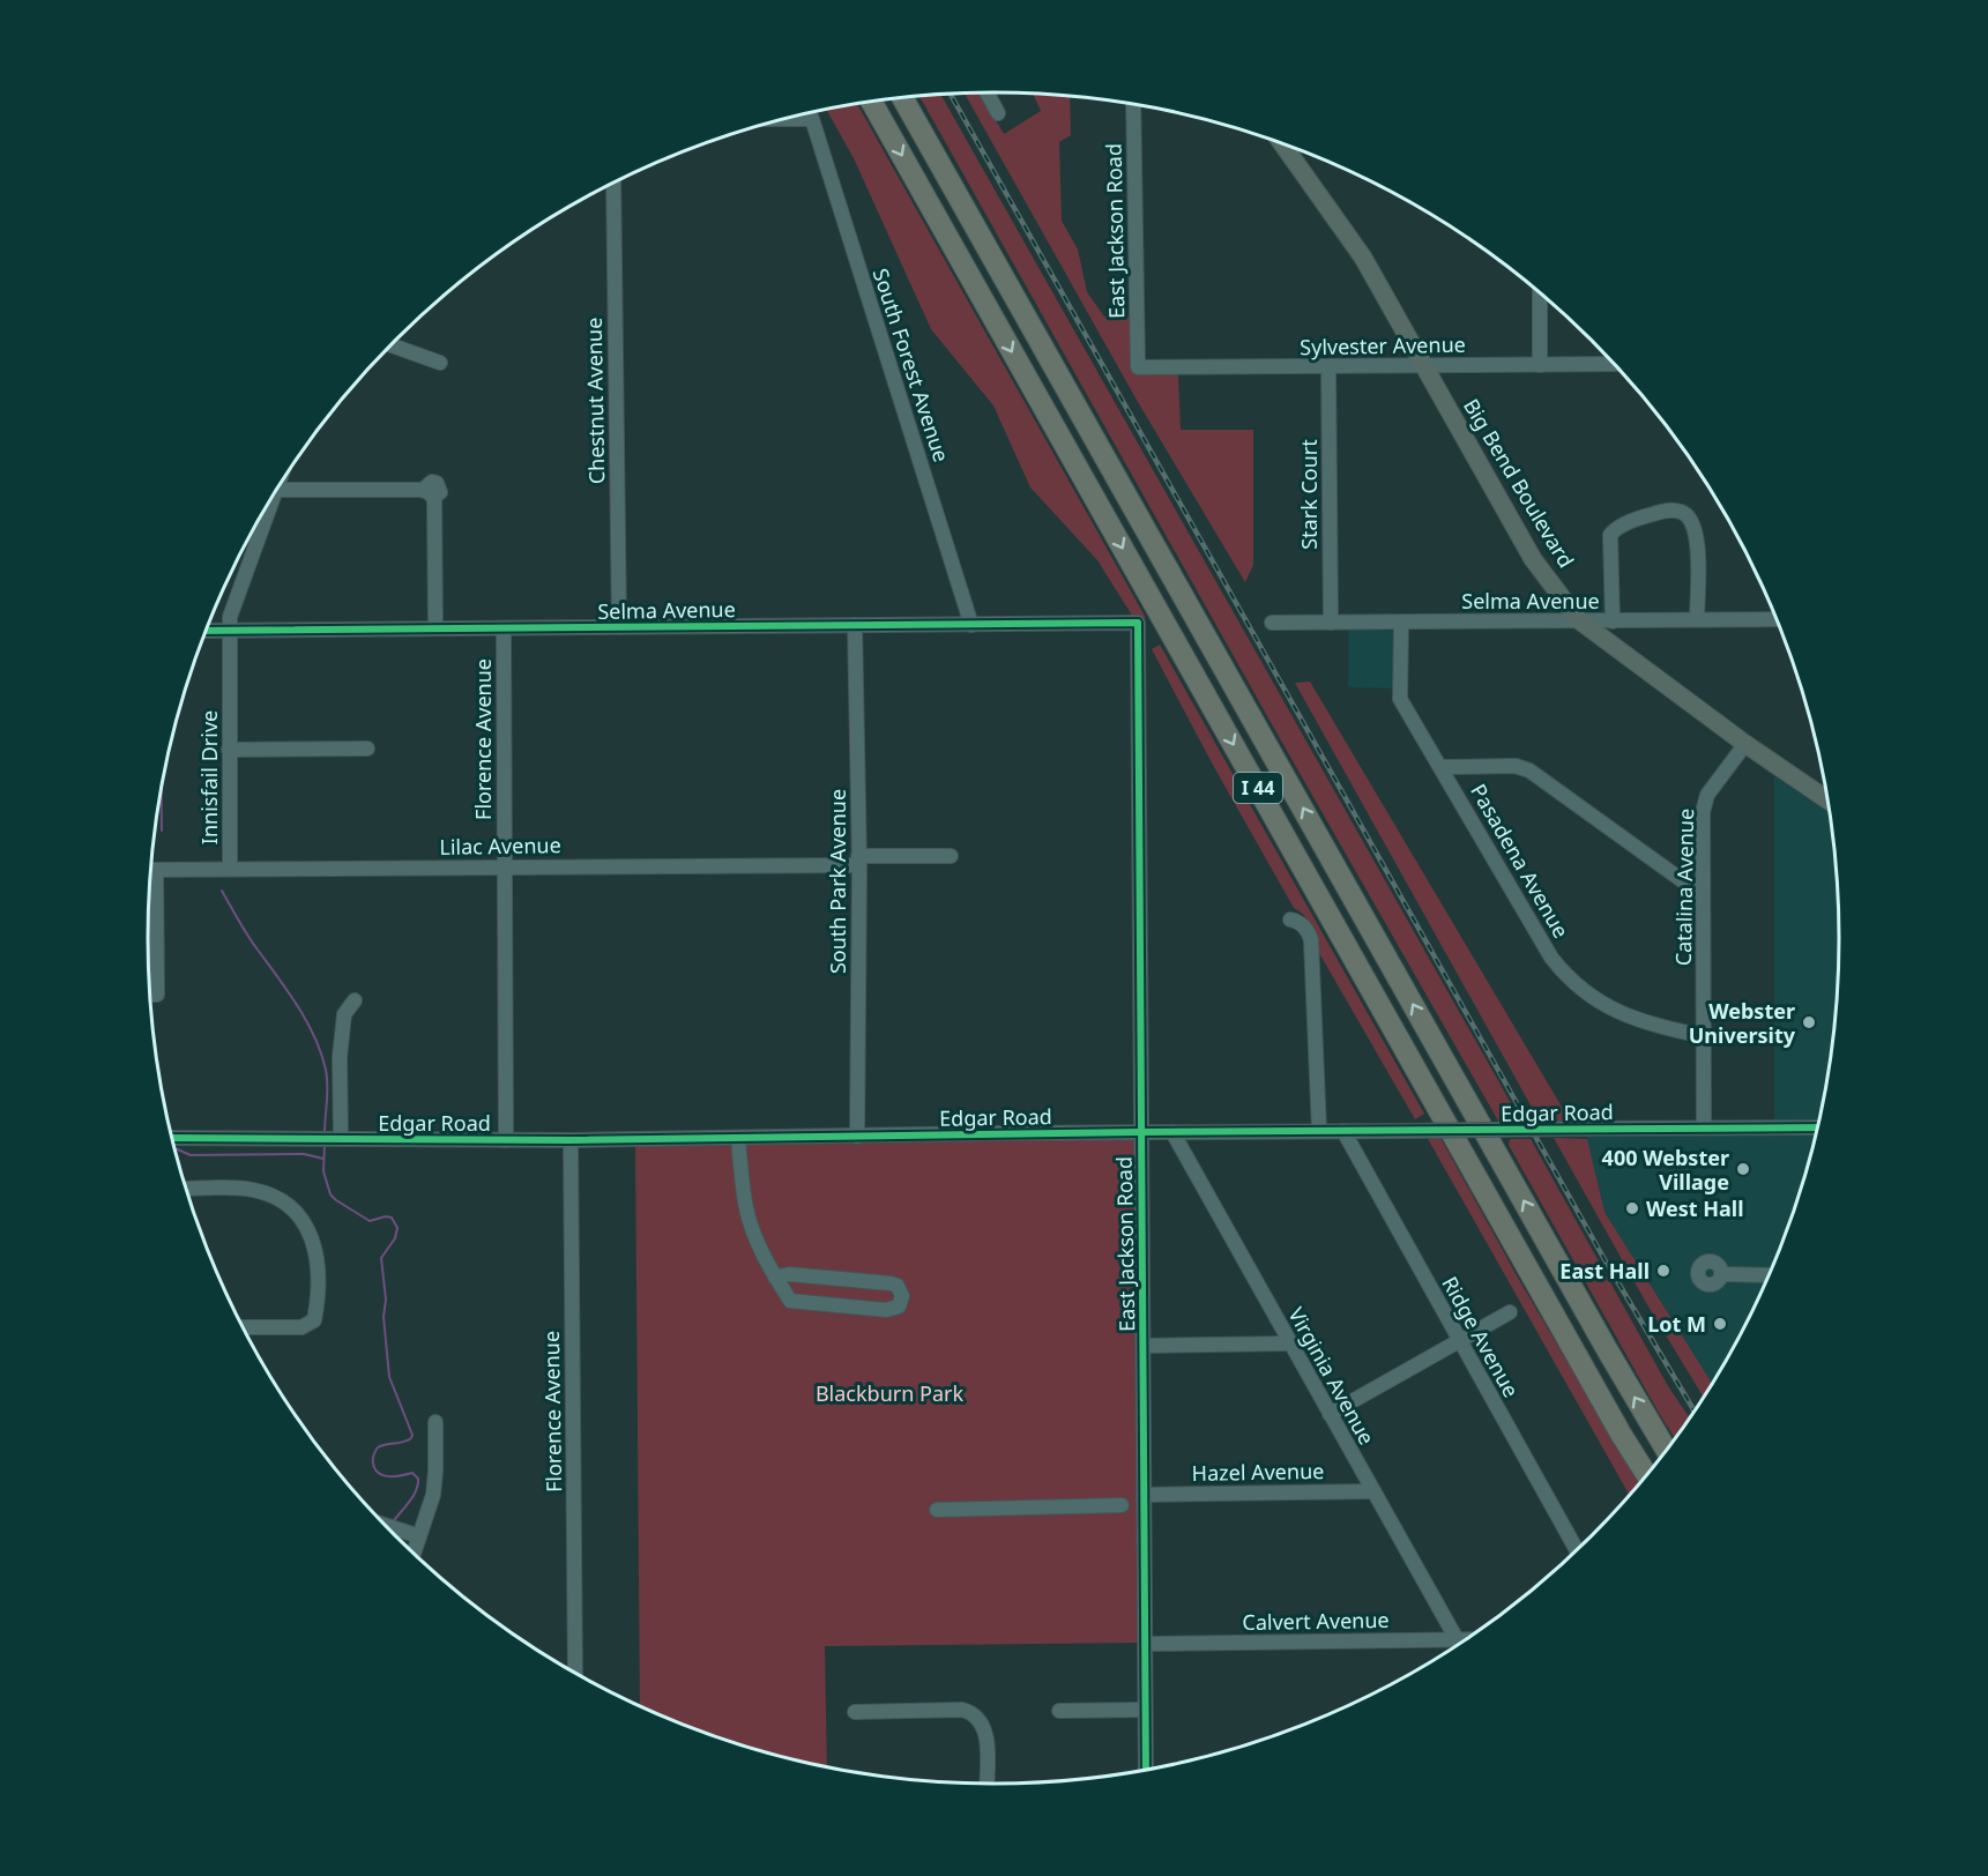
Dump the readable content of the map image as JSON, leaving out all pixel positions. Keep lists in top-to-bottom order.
{
  "streets": {
    "highway": ["I 44"],
    "main road": ["Big Bend Boulevard"],
    "street": [
      "East Jackson Road",
      "Sylvester Avenue",
      "South Forest Avenue",
      "Chestnut Avenue",
      "Stark Court",
      "Selma Avenue",
      "Florence Avenue",
      "Innisfail Drive",
      "Lilac Avenue",
      "Pasadena Avenue",
      "South Park Avenue",
      "Catalina Avenue",
      "Edgar Road",
      "Ridge Avenue",
      "Virginia Avenue",
      "Hazel Avenue",
      "Calvert Avenue"
    ]
  },
  "crossings": [
    ["East Jackson Road", "Sylvester Avenue"],
    ["East Jackson Road", "Selma Avenue"],
    ["East Jackson Road", "Edgar Road"],
    ["East Jackson Road", "Hazel Avenue"],
    ["East Jackson Road", "Calvert Avenue"],
    ["Sylvester Avenue", "Big Bend Boulevard"],
    ["Sylvester Avenue", "Stark Court"],
    ["South Forest Avenue", "Selma Avenue"],
    ["Chestnut Avenue", "Selma Avenue"],
    ["Big Bend Boulevard", "Selma Avenue"],
    ["Big Bend Boulevard", "Catalina Avenue"],
    ["Stark Court", "Selma Avenue"],
    ["Selma Avenue", "Florence Avenue"],
    ["Selma Avenue", "Innisfail Drive"],
    ["Selma Avenue", "Pasadena Avenue"],
    ["Selma Avenue", "South Park Avenue"],
    ["Florence Avenue", "Lilac Avenue"],
    ["Florence Avenue", "Edgar Road"],
    ["Innisfail Drive", "Lilac Avenue"],
    ["Lilac Avenue", "South Park Avenue"],
    ["Pasadena Avenue", "Catalina Avenue"],
    ["South Park Avenue", "Edgar Road"],
    ["Catalina Avenue", "Edgar Road"],
    ["Edgar Road", "Ridge Avenue"],
    ["Edgar Road", "Virginia Avenue"],
    ["Virginia Avenue", "Hazel Avenue"],
    ["Virginia Avenue", "Calvert Avenue"]
  ],
  "parks": ["Blackburn Park"],
  "places": [
    "Webster University",
    "400 Webster Village",
    "West Hall",
    "East Hall",
    "Lot M"
  ]
}
